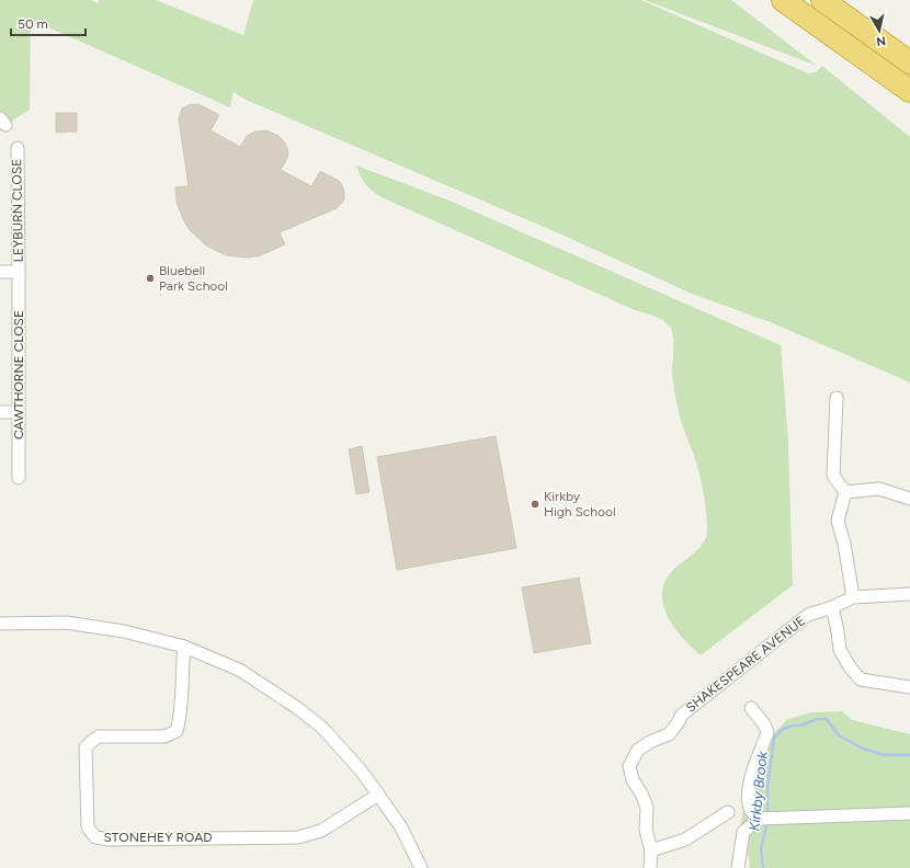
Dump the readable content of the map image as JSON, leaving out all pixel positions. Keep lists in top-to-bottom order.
{
  "streets": {
    "street": [
      "LEYBURN CLOSE",
      "CAWTHORNE CLOSE",
      "SHAKESPEARE AVENUE",
      "STONEHEY ROAD"
    ]
  },
  "crossings": [
    ["LEYBURN CLOSE", "CAWTHORNE CLOSE"]
  ],
  "water": ["Kirkby Brook"],
  "places": ["Bluebell Park School", "Kirkby High School"],
  "scale_bar": "50 m",
  "north": "bottom"
}
